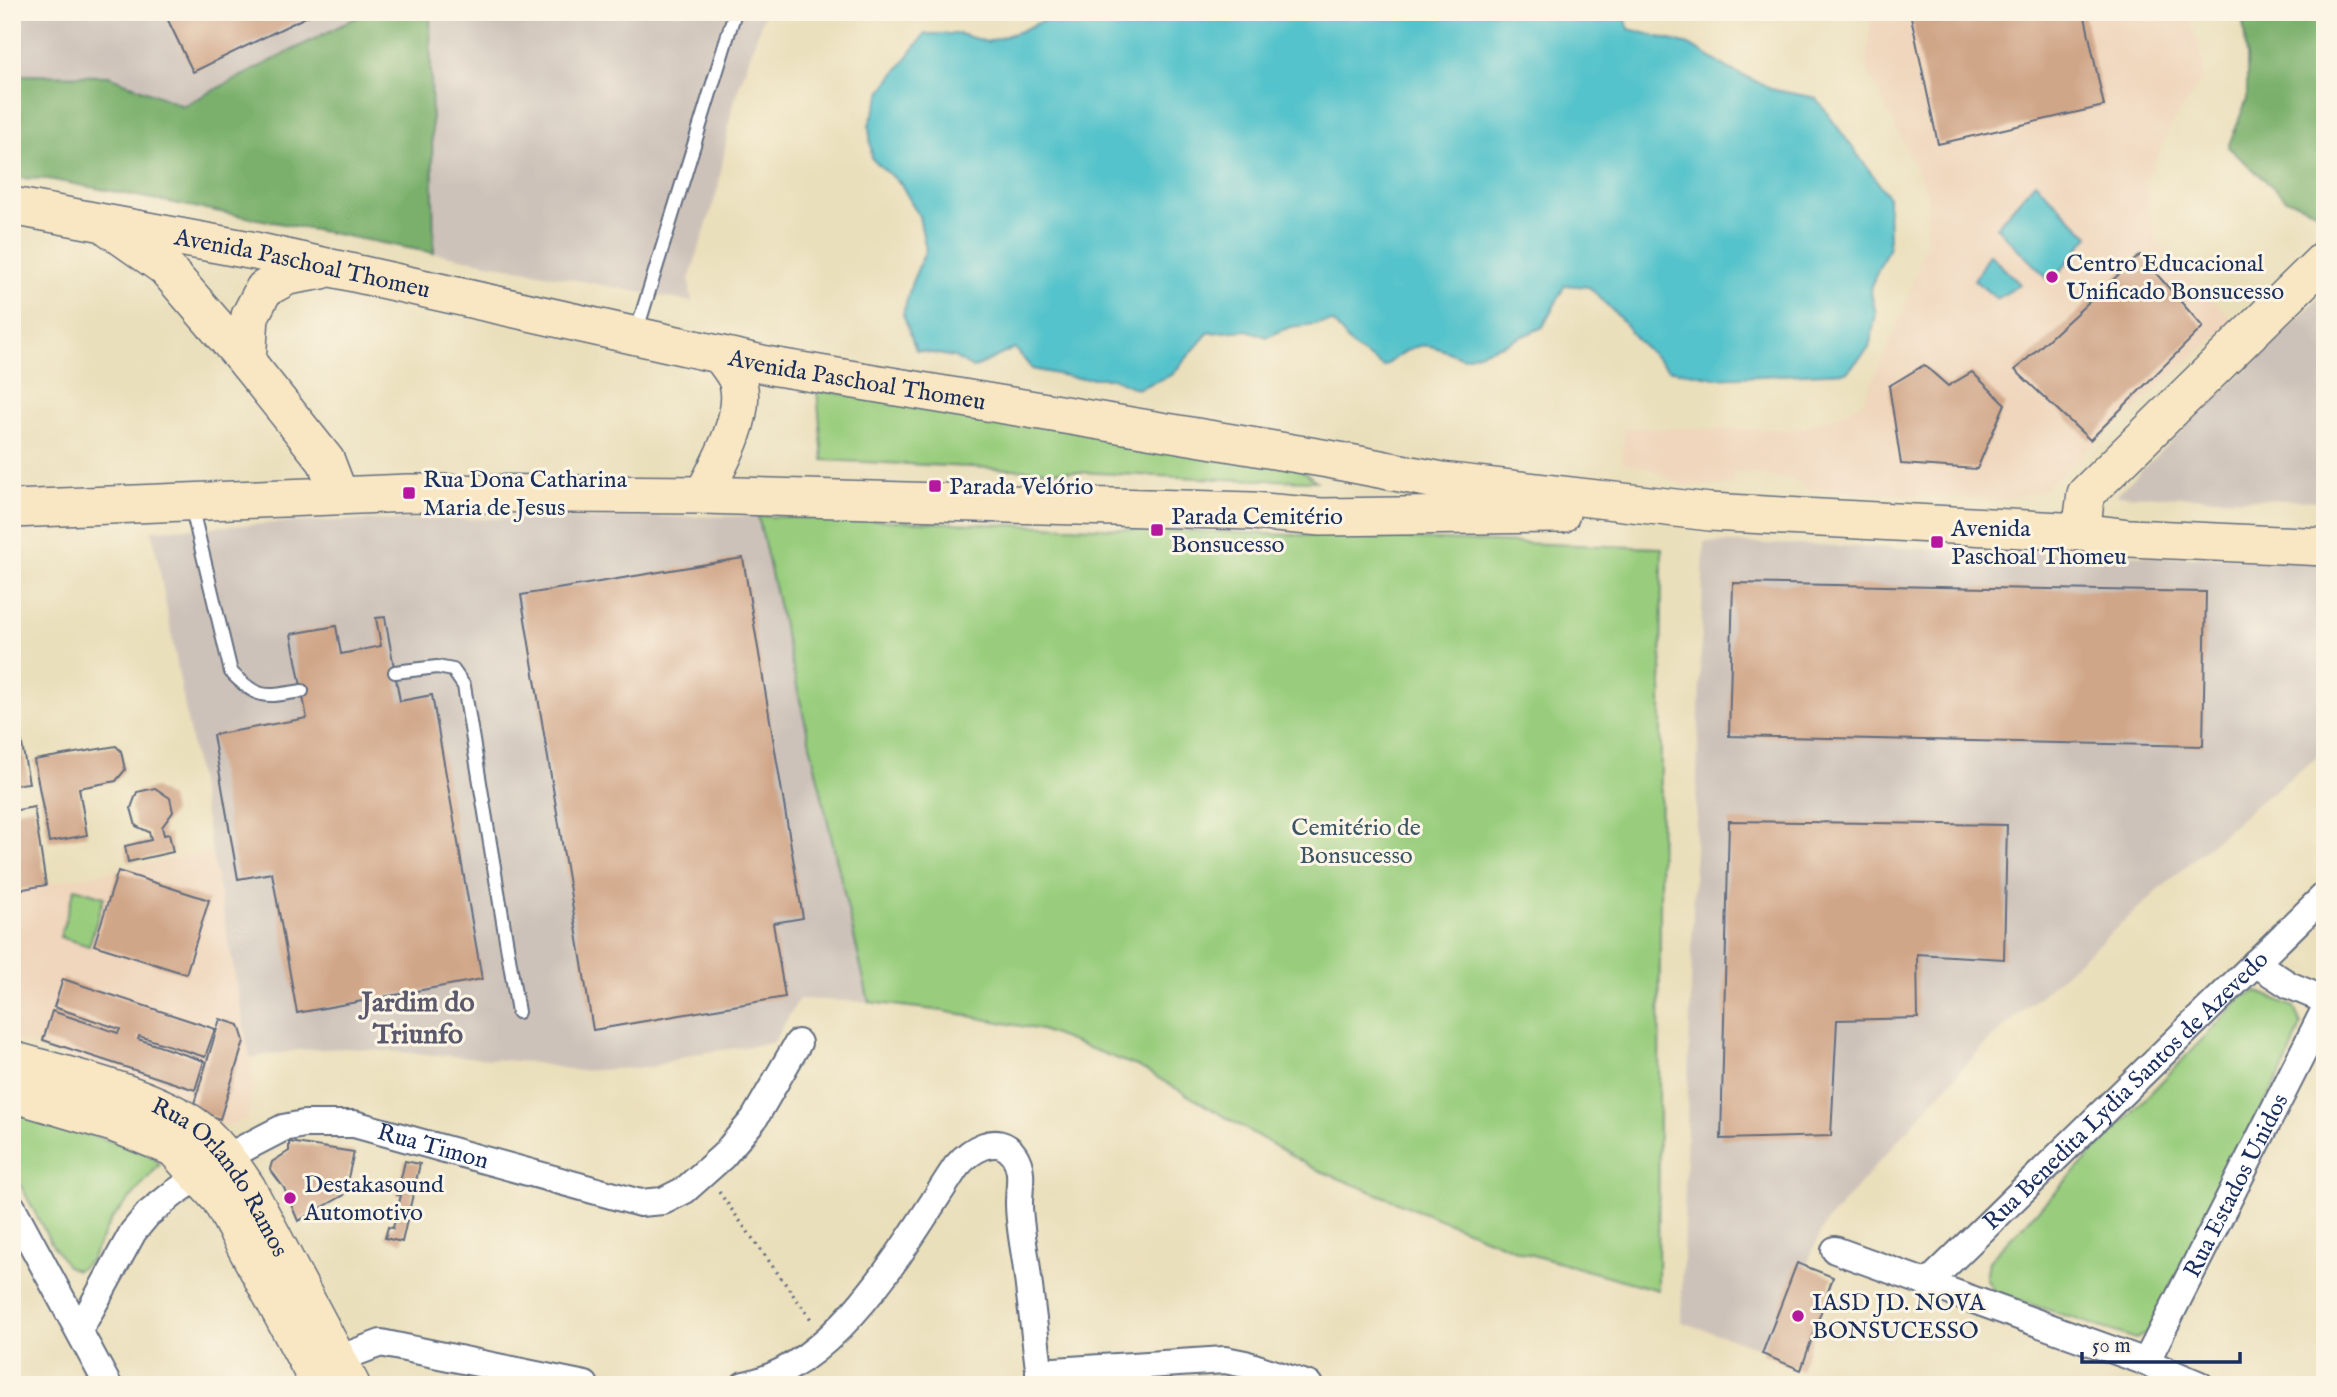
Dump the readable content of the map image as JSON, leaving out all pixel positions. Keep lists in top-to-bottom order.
{
  "streets": {
    "main road": ["Avenida Paschoal Thomeu", "Rua Orlando Ramos"],
    "street": ["Rua Benedita Lydia Santos de Azevedo", "Rua Timon", "Rua Estados Unidos"]
  },
  "crossings": [
    ["Rua Timon", "Rua Orlando Ramos"]
  ],
  "districts": ["Jardim do Triunfo"],
  "parks": ["Cemitério de Bonsucesso"],
  "places": {
    "other": ["Centro Educacional Unificado Bonsucesso", "Destakasound Automotivo", "IASD JD. NOVA BONSUCESSO"],
    "transit": [
      "Parada Velório",
      "Rua Dona Catharina Maria de Jesus",
      "Parada Cemitério Bonsucesso",
      "Avenida Paschoal Thomeu"
    ]
  },
  "scale_bar": "50 m"
}
